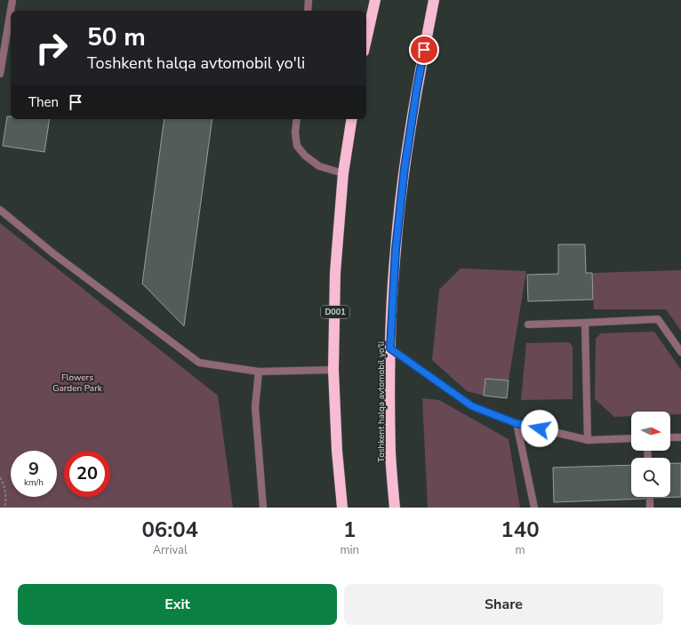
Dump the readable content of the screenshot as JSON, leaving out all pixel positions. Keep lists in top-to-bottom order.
{
  "streets": {
    "highway": ["D001", "Toshkent halqa avtomobil yo'li"]
  },
  "parks": ["Flowers Garden Park"],
  "north": "right",
  "page": {
    "turn": ["50 m", "Toshkent halqa avtomobil yo'li"],
    "then": "Then",
    "speed": "9 km/h",
    "limit": "20",
    "eta": [
      "06:04",
      "Arrival",
      "1",
      "min",
      "140",
      "m"
    ],
    "buttons": ["Exit", "Share"]
  }
}
